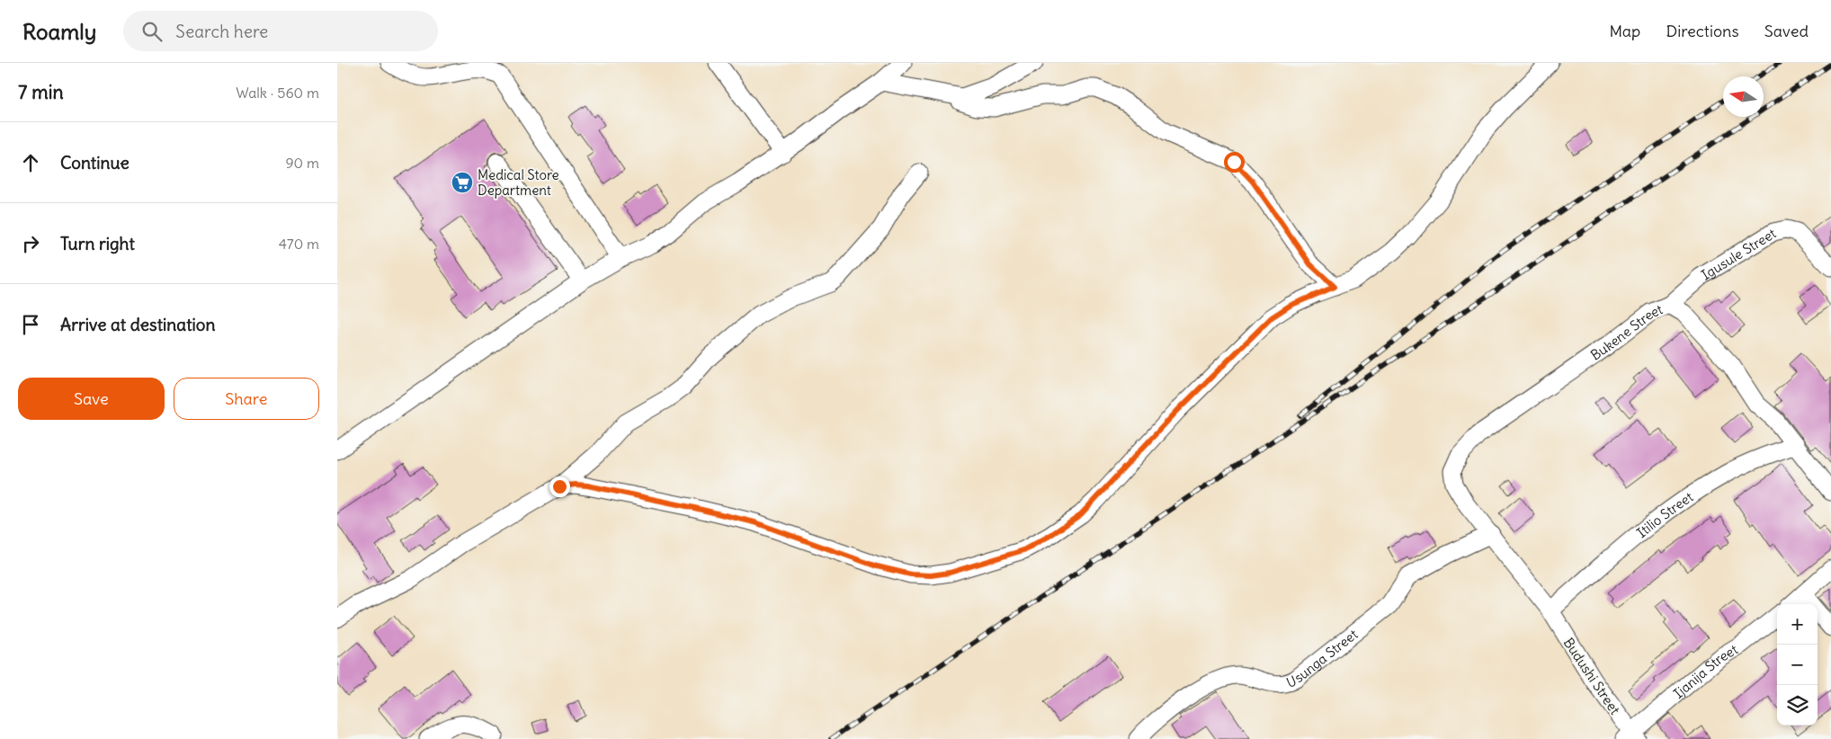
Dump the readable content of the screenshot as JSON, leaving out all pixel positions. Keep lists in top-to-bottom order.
{
  "streets": {
    "street": [
      "Igusule Street",
      "Bukene Street",
      "Itilio Street",
      "Usunga Street",
      "Ijanija Street",
      "Budushi Street"
    ]
  },
  "crossings": [
    ["Igusule Street", "Bukene Street"],
    ["Bukene Street", "Itilio Street"],
    ["Bukene Street", "Usunga Street"],
    ["Bukene Street", "Budushi Street"],
    ["Itilio Street", "Budushi Street"],
    ["Ijanija Street", "Budushi Street"]
  ],
  "places": {
    "supermarket": ["Medical Store Department"]
  },
  "north": "left",
  "page": {
    "header": "Roamly",
    "search": "Search here",
    "nav": ["Map", "Directions", "Saved"],
    "heading": ["7 min", "Walk · 560 m"],
    "list": [
      ["Continue", "90 m"],
      ["Turn right", "470 m"],
      "Arrive at destination"
    ],
    "buttons": ["Save", "Share"],
    "map_buttons": ["+", "−"]
  }
}
